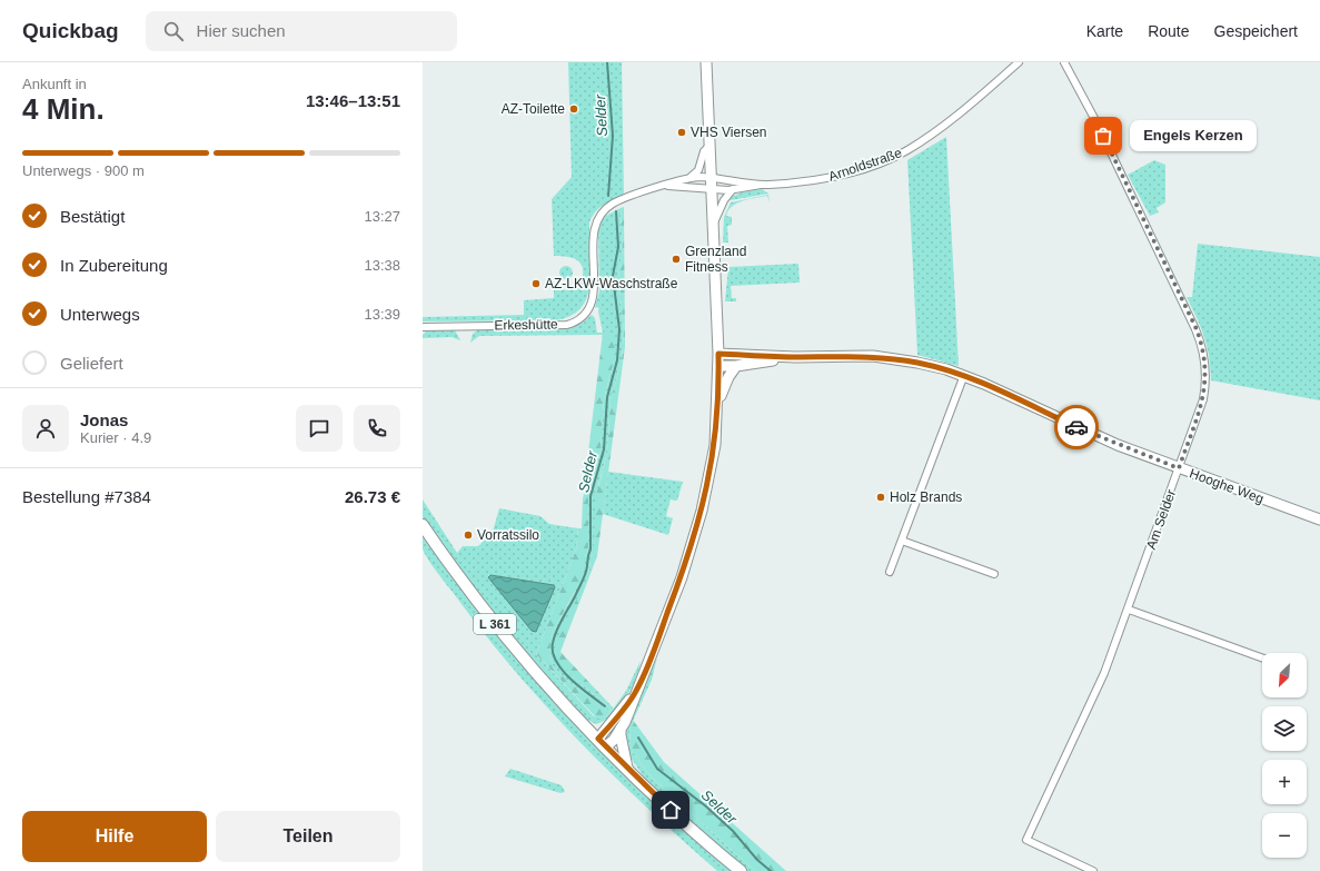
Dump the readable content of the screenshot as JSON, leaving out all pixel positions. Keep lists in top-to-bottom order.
{
  "streets": {
    "main road": ["L 361"],
    "street": [
      "Arnoldstraße",
      "Erkeshütte",
      "Hooghe Weg",
      "Am Selder"
    ]
  },
  "crossings": [
    ["Arnoldstraße", "Erkeshütte"],
    ["Hooghe Weg", "Am Selder"]
  ],
  "water": ["Selder"],
  "places": [
    "AZ-Toilette",
    "VHS Viersen",
    "Engels Kerzen",
    "Grenzland Fitness",
    "AZ-LKW-Waschstraße",
    "Holz Brands",
    "Vorratssilo"
  ],
  "north": "bottom left",
  "page": {
    "header": "Quickbag",
    "search": "Hier suchen",
    "nav": ["Karte", "Route", "Gespeichert"],
    "heading": ["4 Min.", "Ankunft in", "13:46–13:51"],
    "panel": [
      "Jonas",
      "Kurier · 4.9",
      "Bestellung #7384",
      "26.73 €"
    ],
    "bubble": "Engels Kerzen",
    "bar": "Unterwegs · 900 m",
    "list": [
      ["Bestätigt", "13:27"],
      ["In Zubereitung", "13:38"],
      ["Unterwegs", "13:39"],
      "Geliefert"
    ],
    "map_buttons": ["+", "−"],
    "buttons": ["Hilfe", "Teilen"]
  }
}
